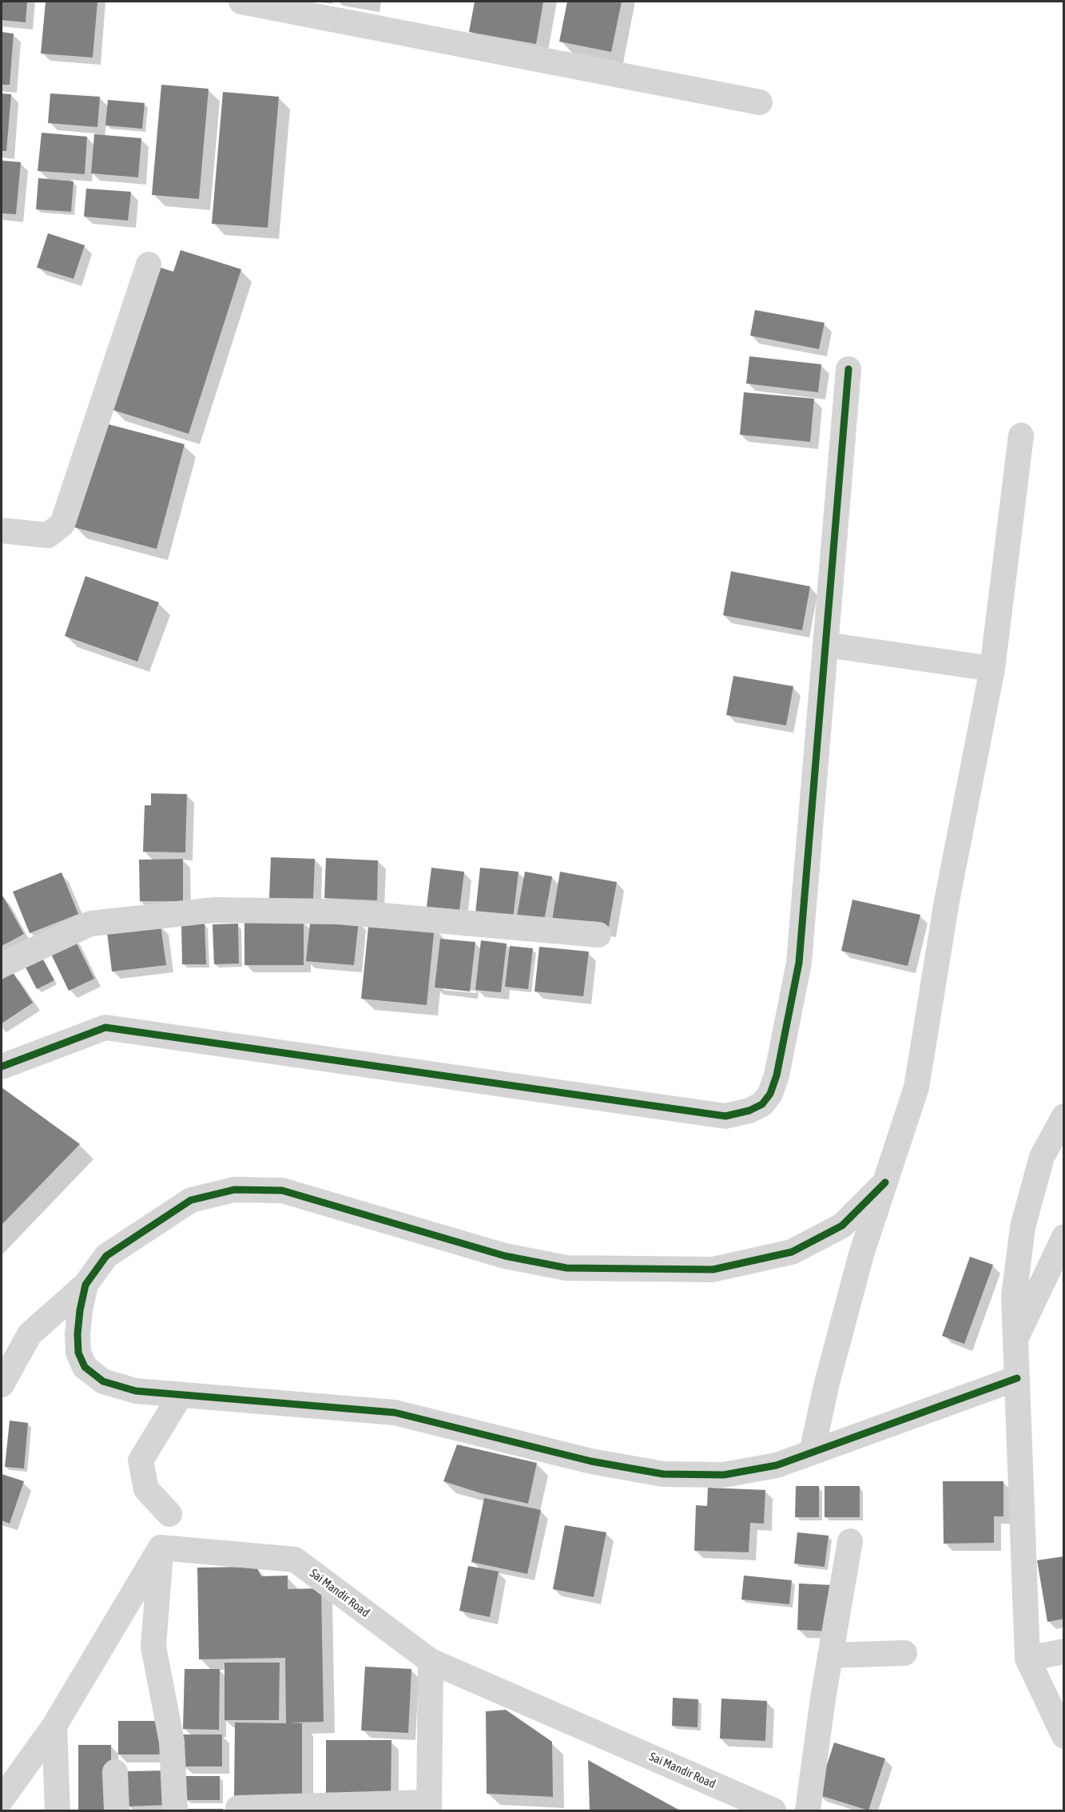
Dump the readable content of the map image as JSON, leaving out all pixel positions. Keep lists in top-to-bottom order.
{
  "streets": {
    "street": ["Sai Mandir Road"]
  }
}
